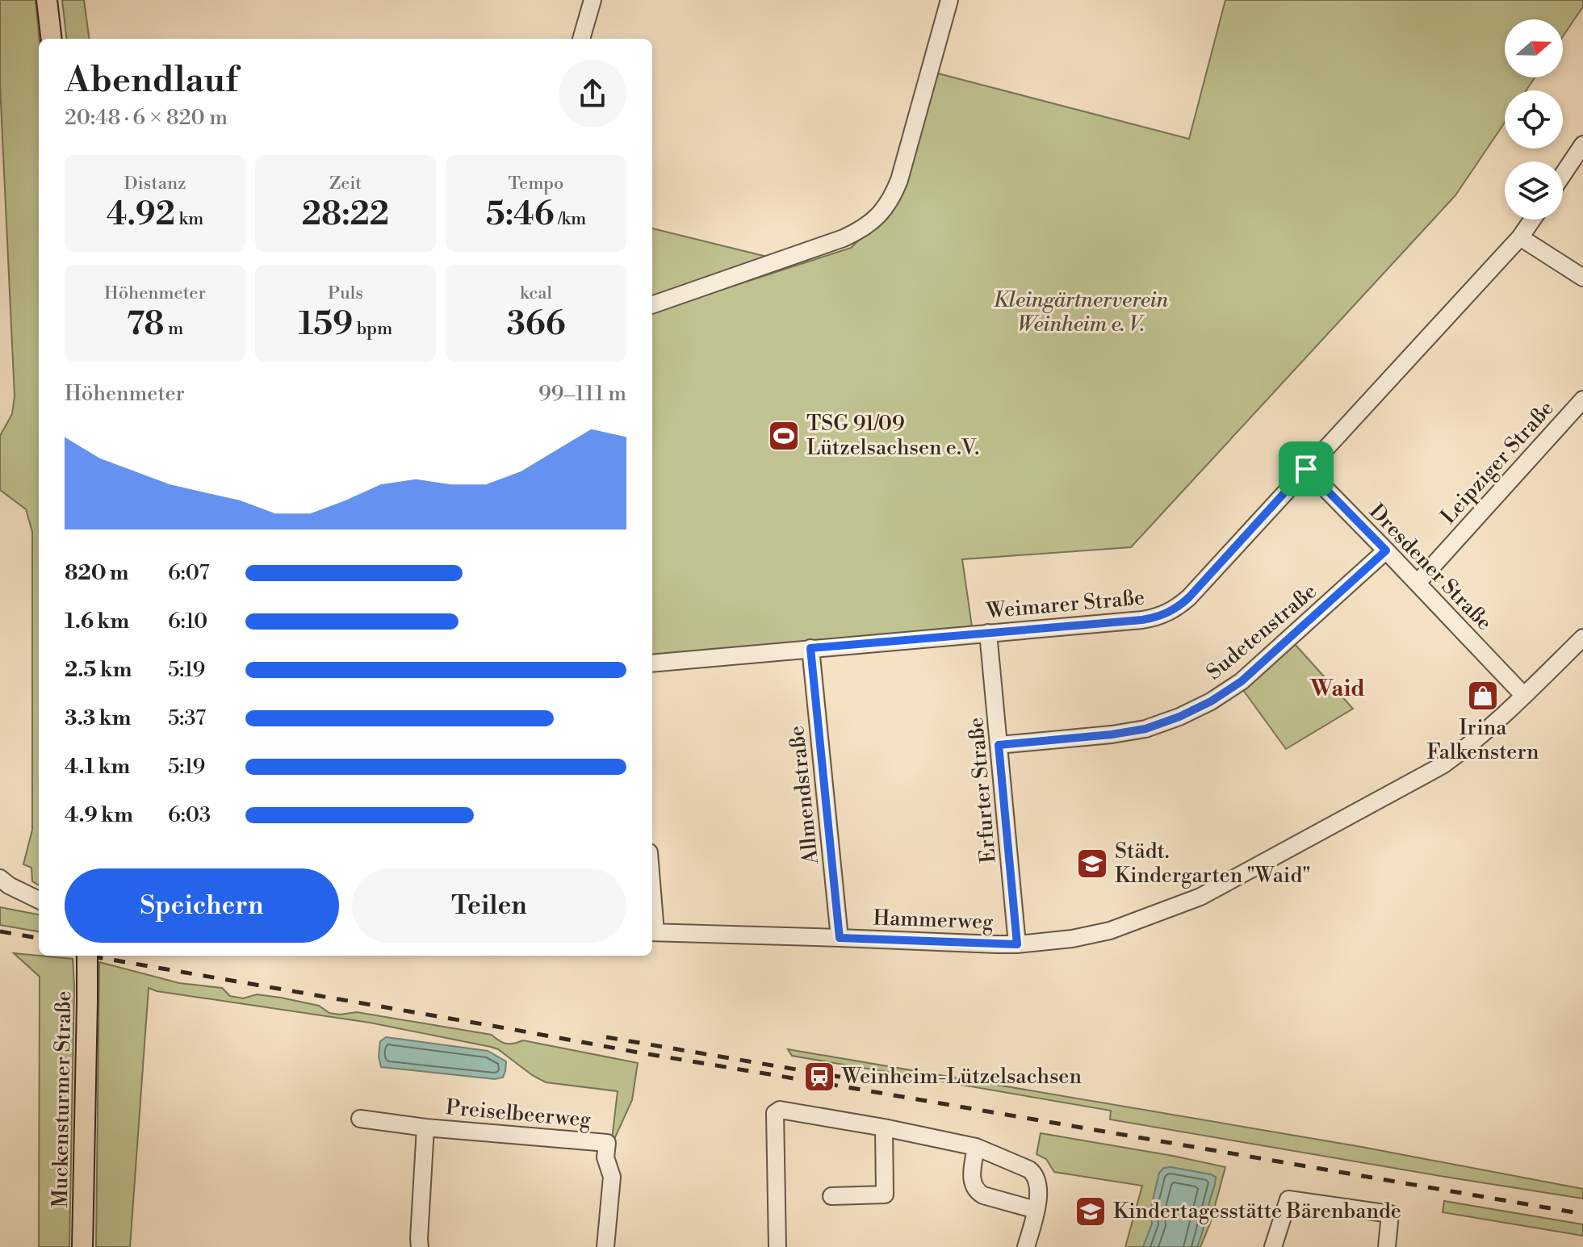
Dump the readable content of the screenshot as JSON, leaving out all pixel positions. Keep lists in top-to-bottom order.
{
  "streets": {
    "main road": ["Muckensturmer Straße"],
    "street": [
      "Leipziger Straße",
      "Dresdener Straße",
      "Weimarer Straße",
      "Sudetenstraße",
      "Erfurter Straße",
      "Allmendstraße",
      "Hammerweg",
      "Preiselbeerweg"
    ]
  },
  "crossings": [
    ["Leipziger Straße", "Dresdener Straße"],
    ["Dresdener Straße", "Weimarer Straße"],
    ["Dresdener Straße", "Sudetenstraße"],
    ["Dresdener Straße", "Hammerweg"],
    ["Weimarer Straße", "Erfurter Straße"],
    ["Weimarer Straße", "Allmendstraße"],
    ["Sudetenstraße", "Erfurter Straße"],
    ["Erfurter Straße", "Hammerweg"],
    ["Allmendstraße", "Hammerweg"]
  ],
  "districts": ["Waid"],
  "parks": ["Kleingärtnerverein Weinheim e. V."],
  "places": {
    "sports": ["TSG 91/09 Lützelsachsen e.V."],
    "shop": ["Irina Falkenstern"],
    "school or university": ["Städt. Kindergarten \"Waid\"", "Kindertagesstätte Bärenbande"],
    "station": ["Weinheim-Lützelsachsen"]
  },
  "north": "right",
  "page": {
    "heading": ["Abendlauf", "20:48 · 6 × 820 m"],
    "stats": [
      ["Distanz", "4.92 km"],
      ["Zeit", "28:22"],
      ["Tempo", "5:46 /km"],
      ["Höhenmeter", "78 m"],
      ["Puls", "159 bpm"],
      ["kcal", "366"]
    ],
    "chart": ["Höhenmeter", "99–111 m"],
    "list": [
      {
        "name": "820 m",
        "note": "6:07"
      },
      {
        "name": "1.6 km",
        "note": "6:10"
      },
      {
        "name": "2.5 km",
        "note": "5:19"
      },
      {
        "name": "3.3 km",
        "note": "5:37"
      },
      {
        "name": "4.1 km",
        "note": "5:19"
      },
      {
        "name": "4.9 km",
        "note": "6:03"
      }
    ],
    "buttons": ["Speichern", "Teilen"]
  }
}
